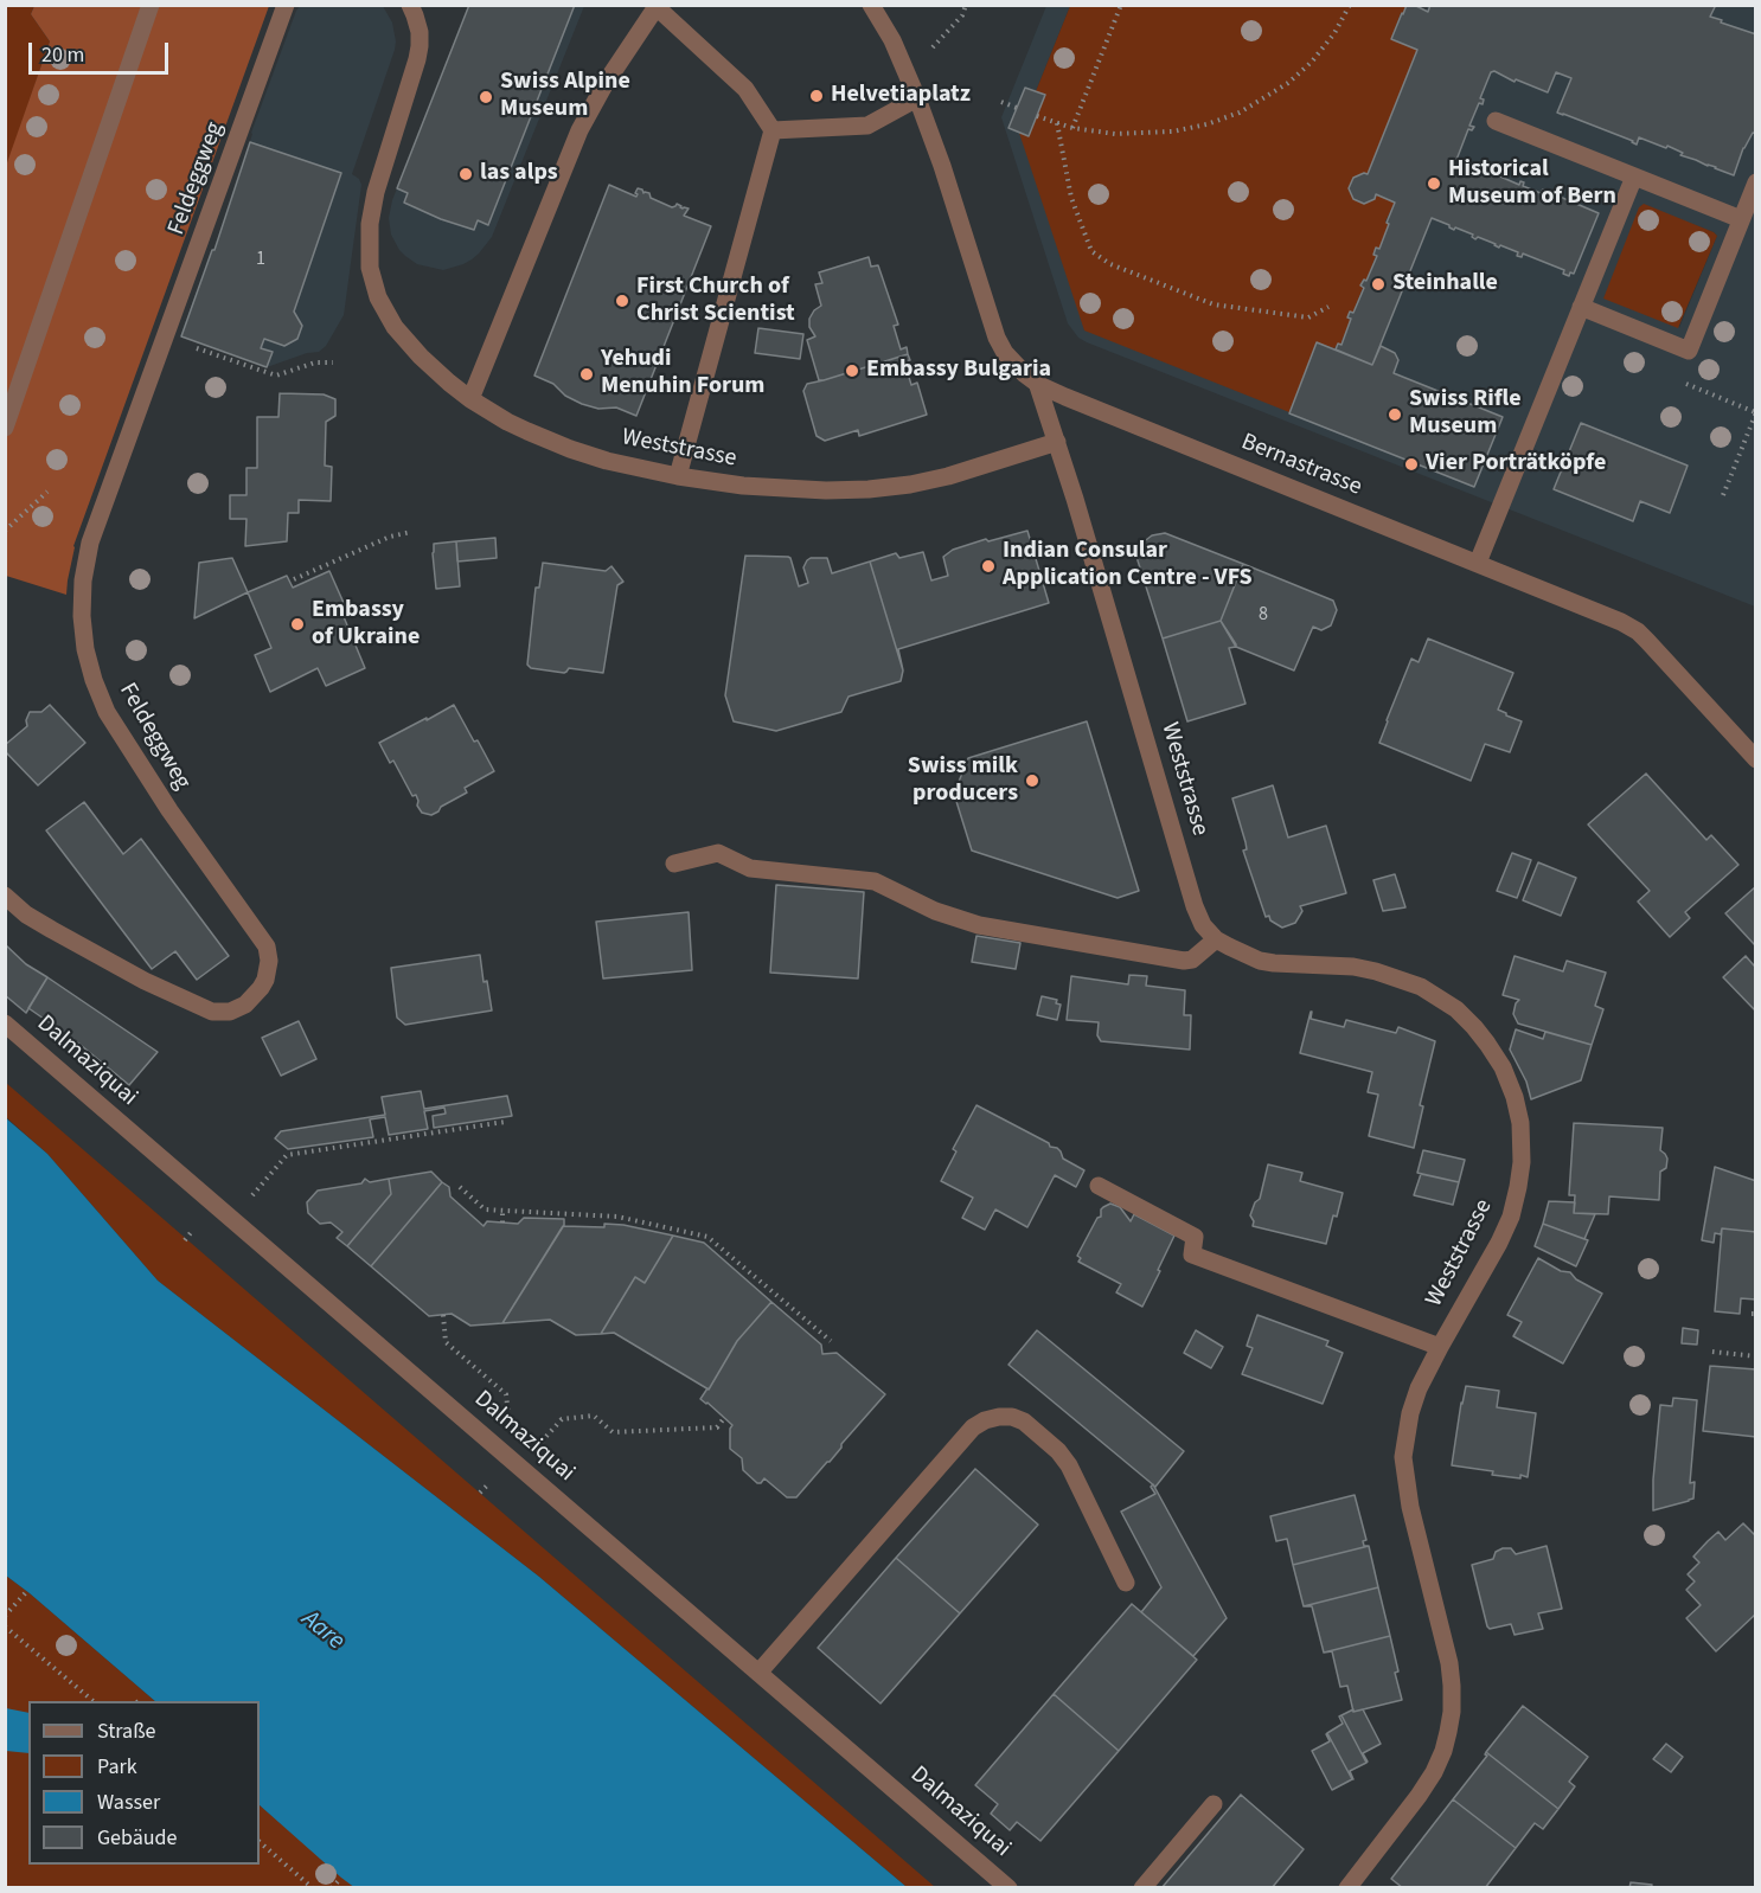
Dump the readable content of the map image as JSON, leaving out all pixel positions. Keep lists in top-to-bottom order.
{
  "streets": {
    "street": [
      "Feldeggweg",
      "Weststrasse",
      "Bernastrasse",
      "Dalmaziquai"
    ]
  },
  "crossings": [
    ["Weststrasse", "Bernastrasse"]
  ],
  "water": ["Aare"],
  "places": [
    "Helvetiaplatz",
    "Swiss Alpine Museum",
    "las alps",
    "Historical Museum of Bern",
    "Steinhalle",
    "First Church of Christ Scientist",
    "Embassy Bulgaria",
    "Yehudi Menuhin Forum",
    "Swiss Rifle Museum",
    "Vier Porträtköpfe",
    "Indian Consular Application Centre - VFS",
    "Embassy of Ukraine",
    "Swiss milk producers"
  ],
  "house_numbers": ["1", "8"],
  "legend": [
    "Straße",
    "Park",
    "Wasser",
    "Gebäude"
  ],
  "scale_bar": "20 m"
}
